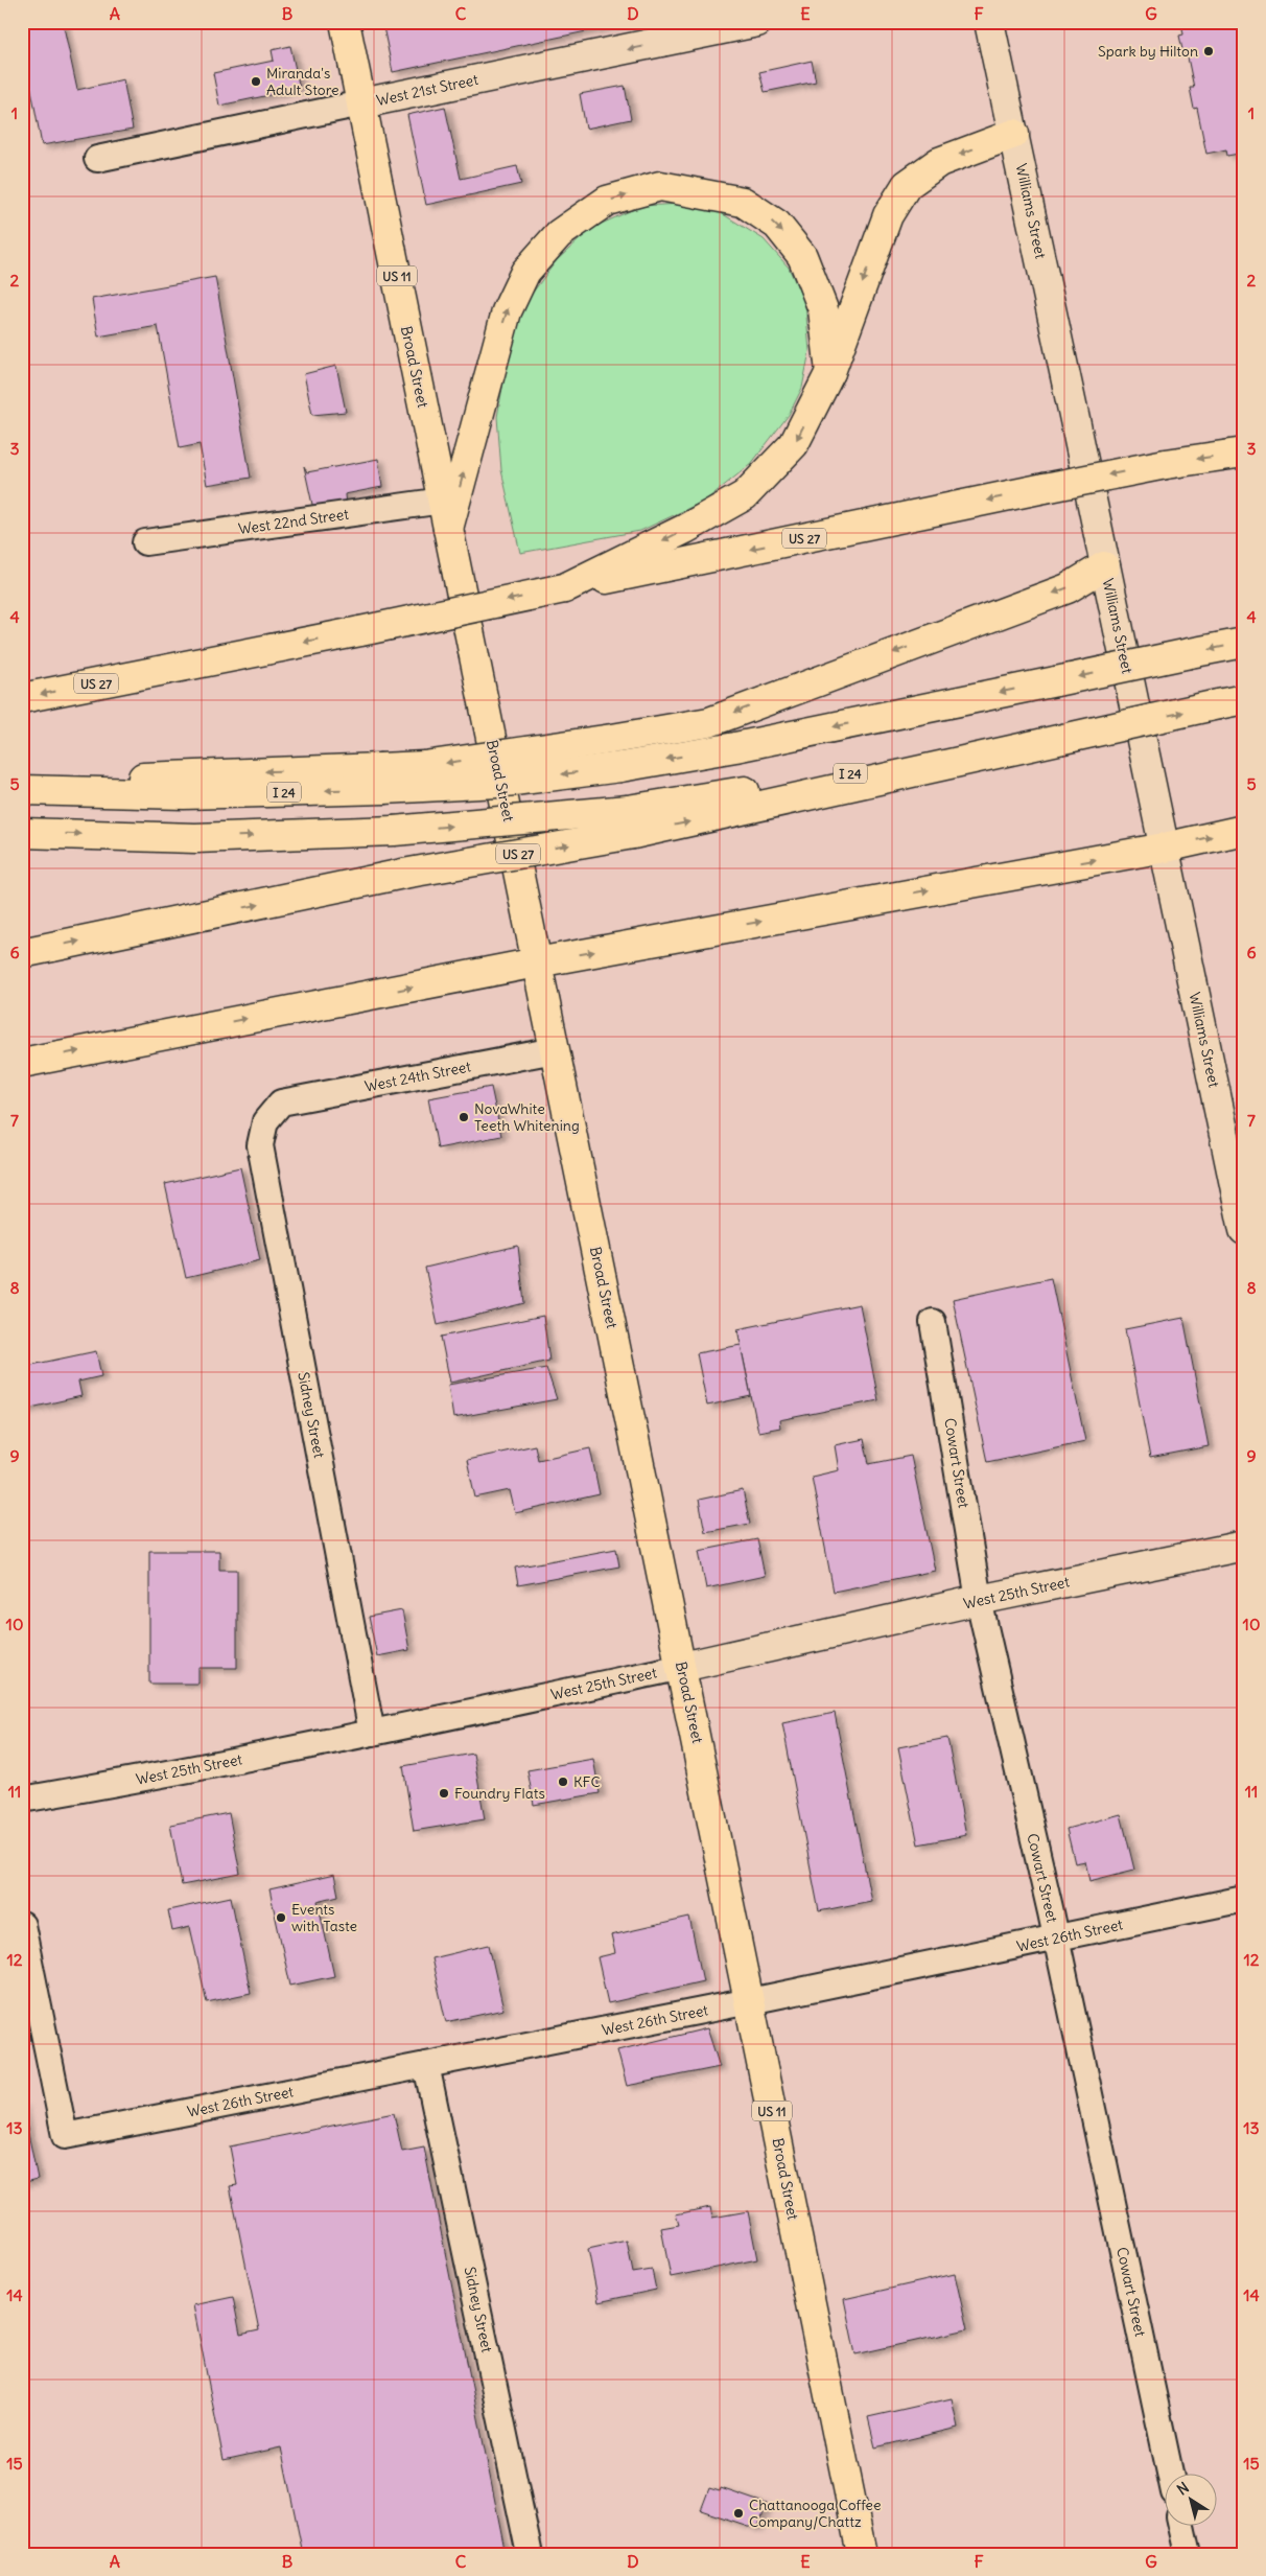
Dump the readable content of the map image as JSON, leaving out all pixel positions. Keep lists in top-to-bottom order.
{
  "streets": {
    "main road": [
      "US 11",
      "Broad Street",
      "US 27",
      "I 24"
    ],
    "street": [
      "West 21st Street",
      "Williams Street",
      "West 22nd Street",
      "West 24th Street",
      "Sidney Street",
      "Cowart Street",
      "West 25th Street",
      "West 26th Street"
    ]
  },
  "crossings": [
    ["West 21st Street", "Broad Street"],
    ["Broad Street", "West 22nd Street"],
    ["Broad Street", "West 24th Street"],
    ["Broad Street", "West 25th Street"],
    ["Broad Street", "West 26th Street"],
    ["West 24th Street", "Sidney Street"],
    ["Sidney Street", "West 25th Street"],
    ["Sidney Street", "West 26th Street"],
    ["Cowart Street", "West 25th Street"],
    ["Cowart Street", "West 26th Street"]
  ],
  "one_way": ["West 21st Street"],
  "places": [
    "Spark by Hilton",
    "Miranda's Adult Store",
    "NovaWhite Teeth Whitening",
    "KFC",
    "Foundry Flats",
    "Events with Taste",
    "Chattanooga Coffee Company/Chattz"
  ],
  "north": "top left",
  "grid": {
    "columns": [
      "A",
      "B",
      "C",
      "D",
      "E",
      "F",
      "G"
    ],
    "rows": [
      "1",
      "2",
      "3",
      "4",
      "5",
      "6",
      "7",
      "8",
      "9",
      "10",
      "11",
      "12",
      "13",
      "14",
      "15"
    ]
  }
}
